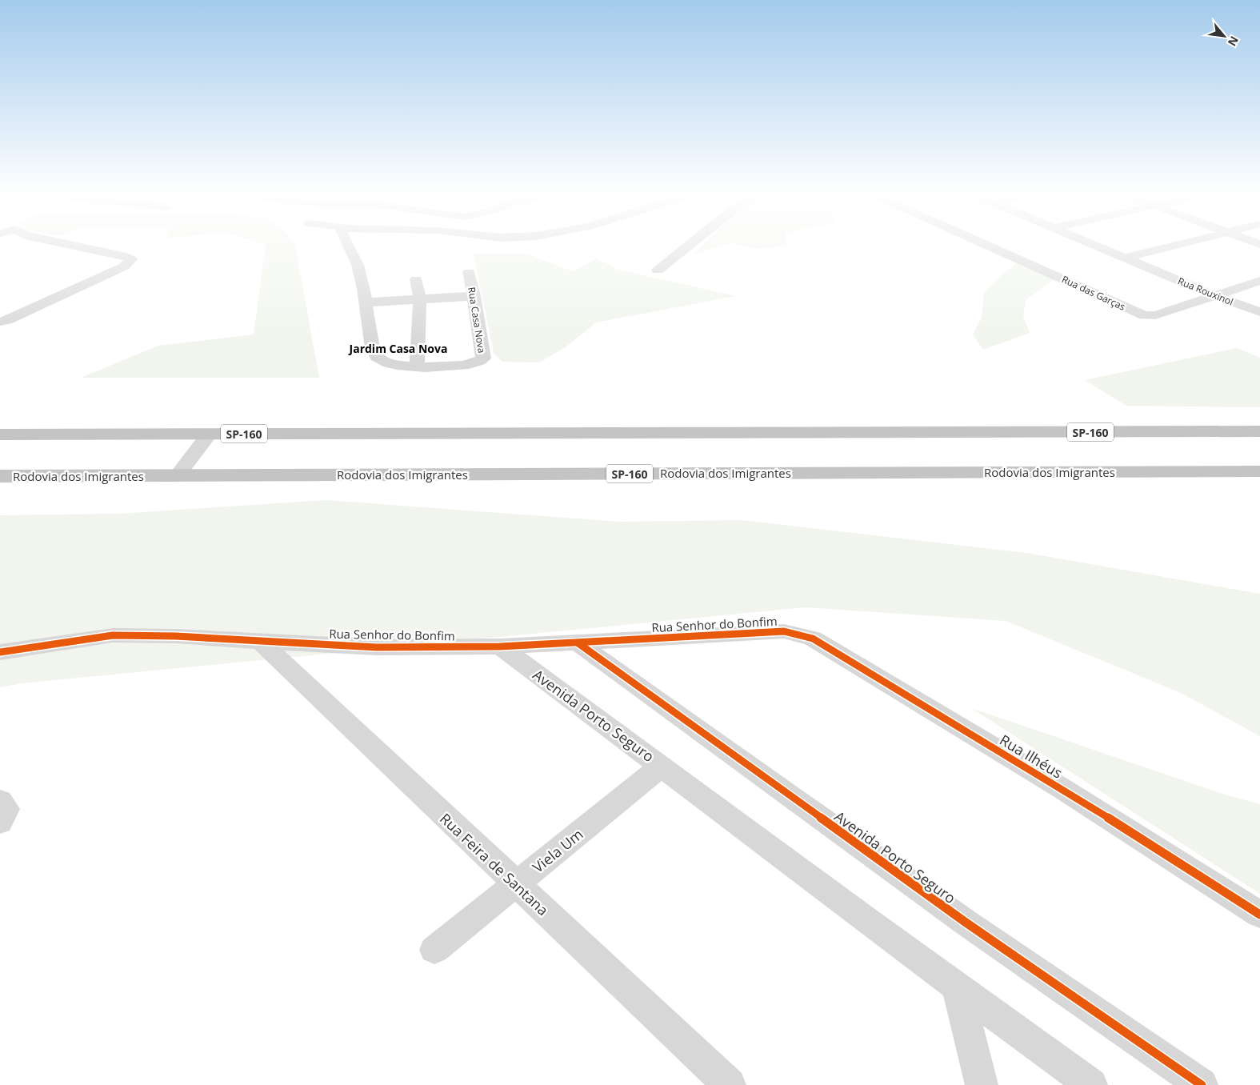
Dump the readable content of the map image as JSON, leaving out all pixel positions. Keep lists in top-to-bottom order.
{
  "streets": {
    "highway": ["SP-160", "Rodovia dos Imigrantes"],
    "street": [
      "Rua Rouxinol",
      "Rua das Garças",
      "Rua Casa Nova",
      "Rua Senhor do Bonfim",
      "Avenida Porto Seguro",
      "Rua Ilhéus",
      "Viela Um",
      "Rua Feira de Santana"
    ]
  },
  "crossings": [
    ["Rua Rouxinol", "Rua das Garças"],
    ["Rua Senhor do Bonfim", "Avenida Porto Seguro"],
    ["Rua Senhor do Bonfim", "Rua Ilhéus"],
    ["Rua Senhor do Bonfim", "Rua Feira de Santana"],
    ["Avenida Porto Seguro", "Viela Um"],
    ["Viela Um", "Rua Feira de Santana"]
  ],
  "districts": ["Jardim Casa Nova"],
  "north": "bottom right"
}
